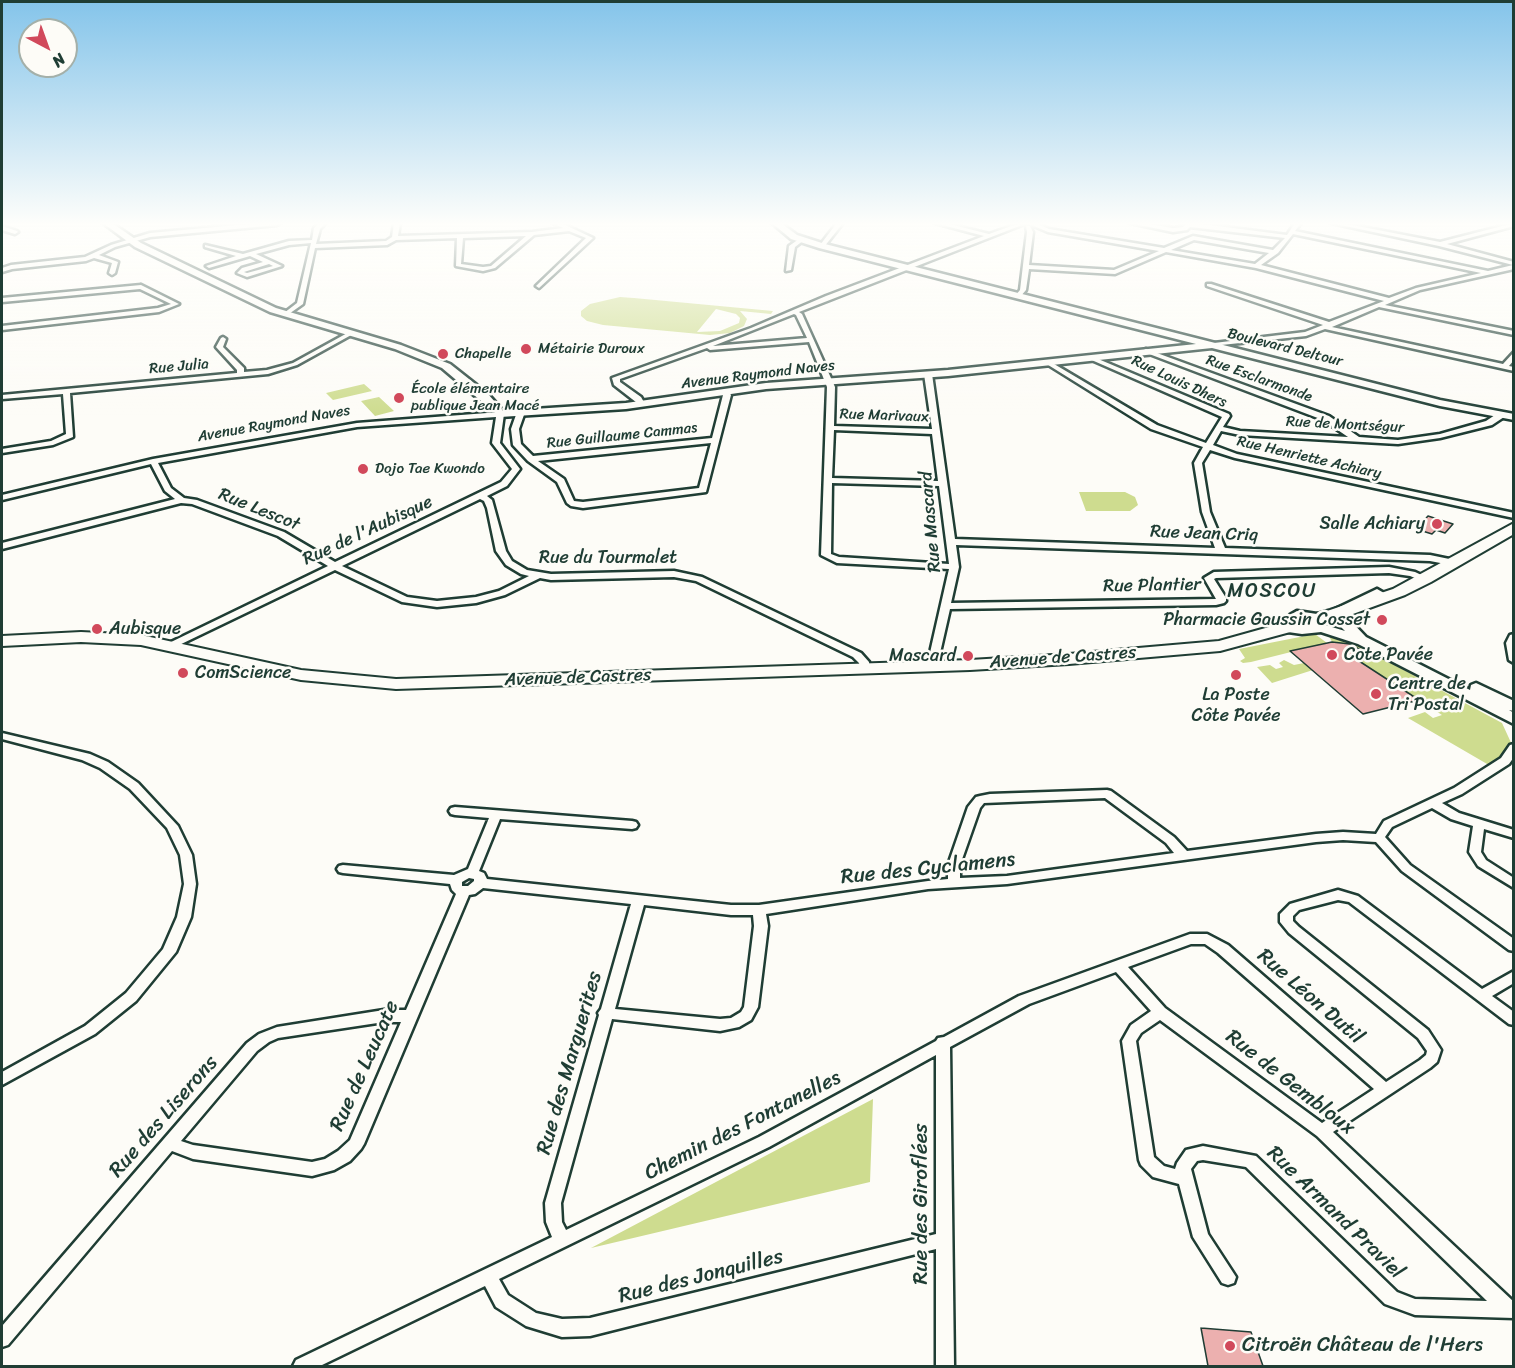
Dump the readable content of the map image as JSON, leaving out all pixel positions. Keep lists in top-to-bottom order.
{
  "streets": {
    "main road": ["Avenue de Castres"],
    "street": [
      "Boulevard Deltour",
      "Rue Julia",
      "Avenue Raymond Naves",
      "Rue Esclarmonde",
      "Rue Louis Dhers",
      "Rue Marivaux",
      "Rue de Montségur",
      "Rue Guillaume Cammas",
      "Rue Henriette Achiary",
      "Rue Lescot",
      "Rue Mascard",
      "Rue de l'Aubisque",
      "Rue Jean Criq",
      "Rue du Tourmalet",
      "Rue Plantier",
      "Rue des Cyclamens",
      "Rue Léon Dutil",
      "Rue des Marguerites",
      "Rue de Leucate",
      "Rue de Gembloux",
      "Rue des Liserons",
      "Chemin des Fontanelles",
      "Rue des Giroflées",
      "Rue Armand Praviel",
      "Rue des Jonquilles"
    ]
  },
  "crossings": [
    ["Boulevard Deltour", "Avenue Raymond Naves"],
    ["Boulevard Deltour", "Rue de Montségur"],
    ["Avenue Raymond Naves", "Rue Esclarmonde"],
    ["Avenue Raymond Naves", "Rue Louis Dhers"],
    ["Avenue Raymond Naves", "Rue Henriette Achiary"],
    ["Avenue Raymond Naves", "Rue Mascard"],
    ["Avenue Raymond Naves", "Rue de l'Aubisque"],
    ["Rue Esclarmonde", "Rue de Montségur"],
    ["Rue Louis Dhers", "Rue de Montségur"],
    ["Rue Louis Dhers", "Rue Henriette Achiary"],
    ["Rue Louis Dhers", "Rue Jean Criq"],
    ["Rue Marivaux", "Rue Mascard"],
    ["Rue Lescot", "Rue de l'Aubisque"],
    ["Rue Lescot", "Rue du Tourmalet"],
    ["Rue Mascard", "Rue Jean Criq"],
    ["Rue Mascard", "Rue Plantier"],
    ["Rue Mascard", "Avenue de Castres"],
    ["Rue de l'Aubisque", "Rue du Tourmalet"],
    ["Rue de l'Aubisque", "Avenue de Castres"],
    ["Rue Jean Criq", "Avenue de Castres"],
    ["Rue du Tourmalet", "Avenue de Castres"],
    ["Rue Plantier", "Avenue de Castres"],
    ["Rue des Cyclamens", "Rue des Marguerites"],
    ["Rue Léon Dutil", "Chemin des Fontanelles"],
    ["Rue des Marguerites", "Chemin des Fontanelles"],
    ["Rue de Leucate", "Rue des Liserons"],
    ["Rue de Gembloux", "Chemin des Fontanelles"],
    ["Rue de Gembloux", "Rue Armand Praviel"],
    ["Chemin des Fontanelles", "Rue des Giroflées"],
    ["Chemin des Fontanelles", "Rue des Jonquilles"],
    ["Rue des Giroflées", "Rue des Jonquilles"]
  ],
  "districts": ["MOSCOU"],
  "places": [
    "Métairie Duroux",
    "Chapelle",
    "École élémentaire publique Jean Macé",
    "Dojo Tae Kwondo",
    "Salle Achiary",
    "Pharmacie Gaussin Cosset",
    "Aubisque",
    "Cote Pavée",
    "Mascard",
    "ComScience",
    "La Poste Côte Pavée",
    "Centre de Tri Postal",
    "Citroën Château de l'Hers"
  ],
  "north": "bottom right"
}
